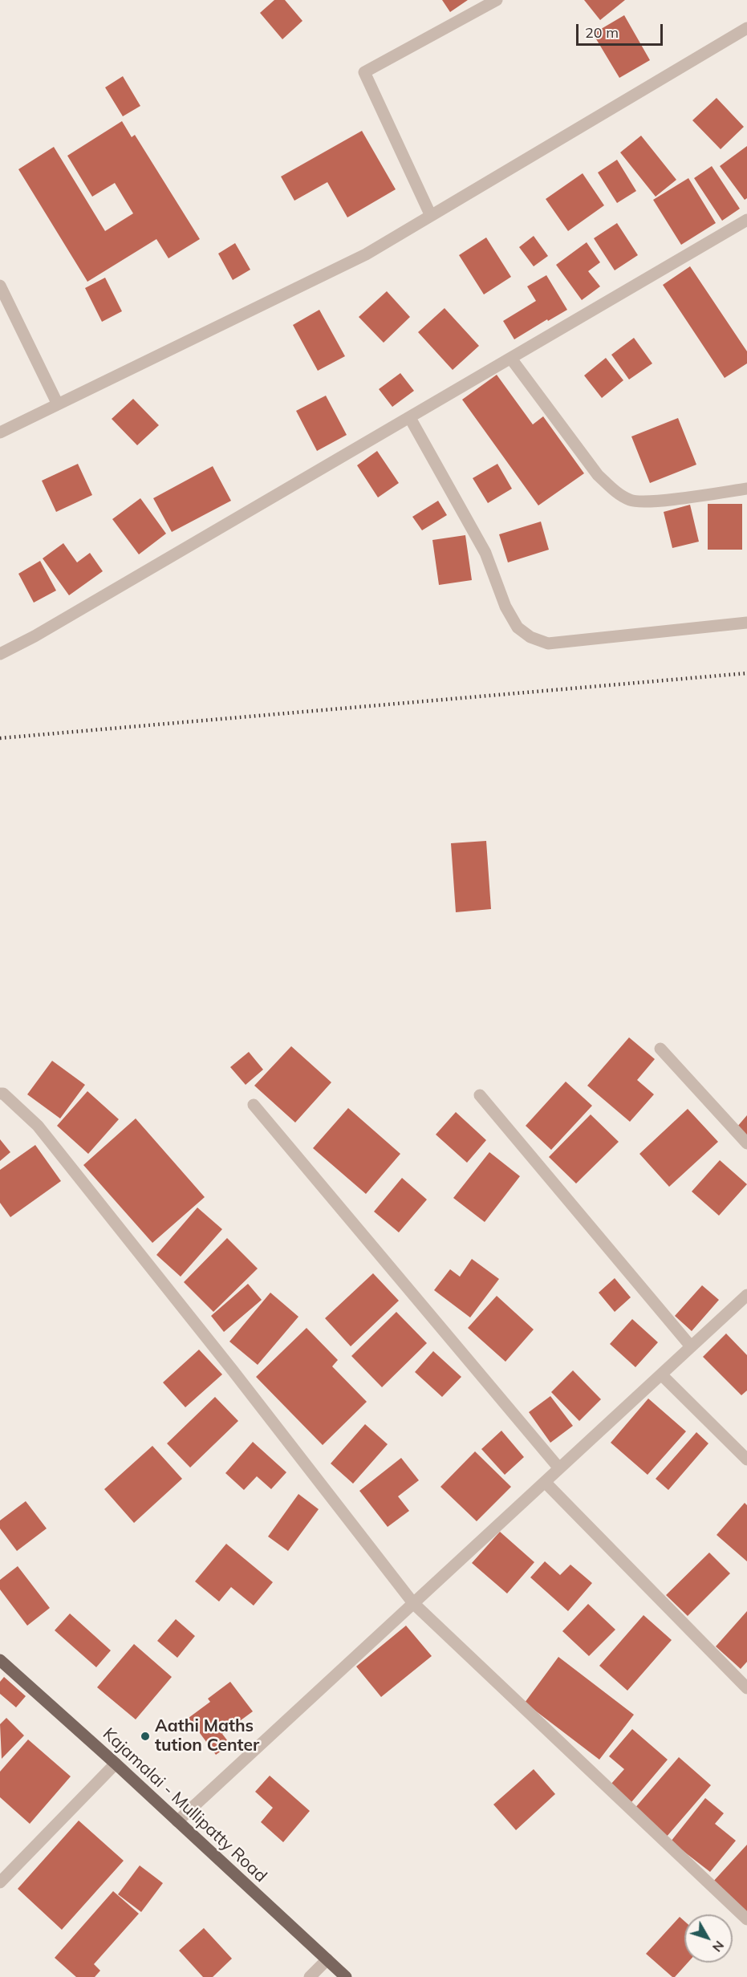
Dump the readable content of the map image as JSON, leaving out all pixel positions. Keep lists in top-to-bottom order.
{
  "streets": {
    "main road": ["Kajamalai - Mullipatty Road"]
  },
  "places": ["Aathi Maths tution Center"],
  "scale_bar": "20 m",
  "north": "bottom right"
}
